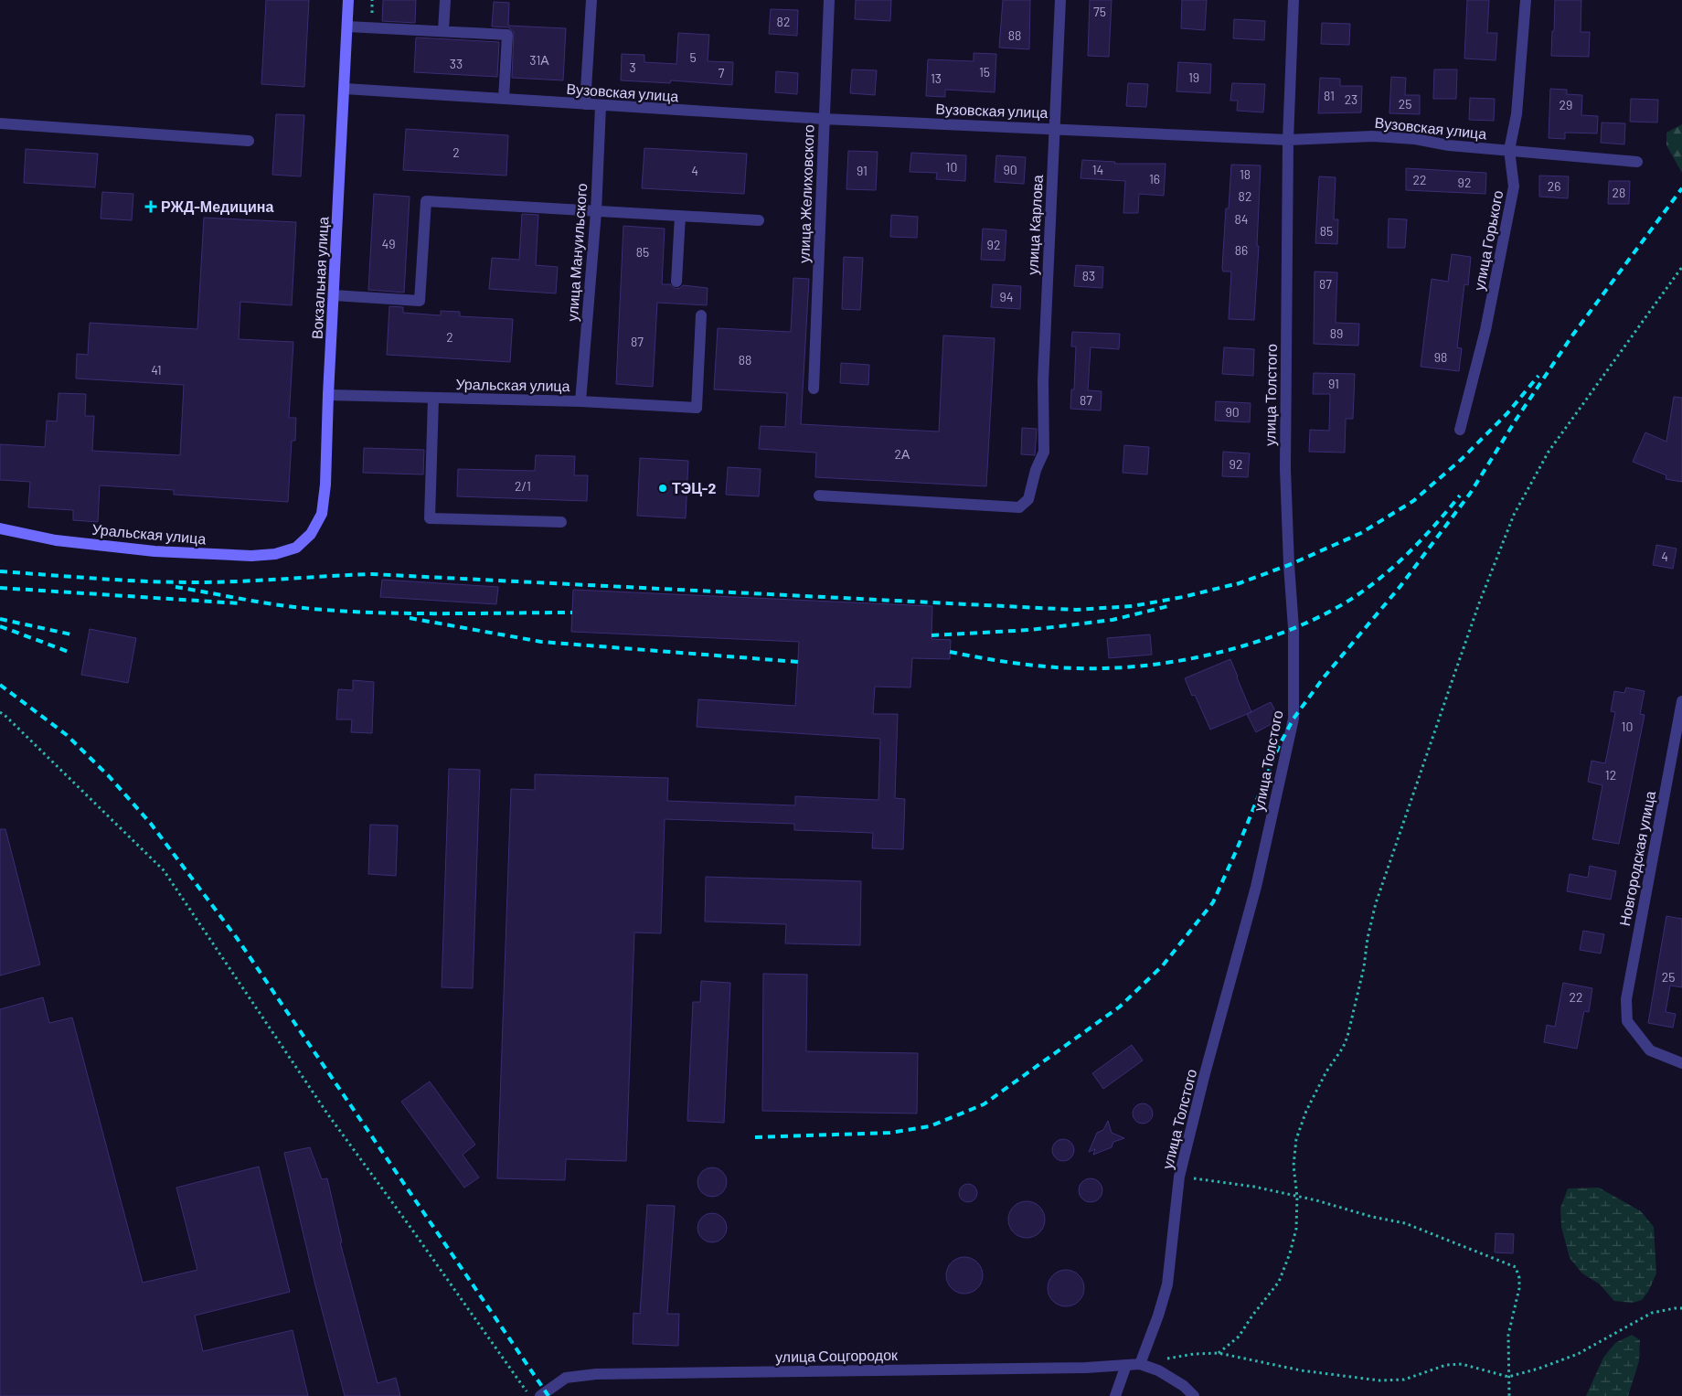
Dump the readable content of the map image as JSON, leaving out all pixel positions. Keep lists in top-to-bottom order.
{
  "streets": {
    "street": [
      "Вузовская улица",
      "улица Желиховского",
      "улица Карлова",
      "улица Горького",
      "улица Мануильского",
      "Вокзальная улица",
      "Уральская улица",
      "улица Толстого",
      "Новгородская улица",
      "улица Соцгородок"
    ]
  },
  "crossings": [
    ["Вузовская улица", "улица Желиховского"],
    ["Вузовская улица", "улица Карлова"],
    ["Вузовская улица", "улица Горького"],
    ["Вузовская улица", "улица Мануильского"],
    ["Вузовская улица", "Вокзальная улица"],
    ["Вузовская улица", "улица Толстого"],
    ["улица Мануильского", "Уральская улица"],
    ["Вокзальная улица", "Уральская улица"],
    ["улица Толстого", "улица Соцгородок"]
  ],
  "places": {
    "health": ["РЖД-Медицина"],
    "other": ["ТЭЦ-2"]
  },
  "house_numbers": [
    "75",
    "82",
    "88",
    "5",
    "31А",
    "33",
    "3",
    "15",
    "7",
    "19",
    "13",
    "81",
    "23",
    "25",
    "29",
    "2",
    "10",
    "90",
    "14",
    "4",
    "91",
    "18",
    "16",
    "22",
    "92",
    "26",
    "28",
    "82",
    "84",
    "85",
    "49",
    "92",
    "86",
    "85",
    "83",
    "87",
    "94",
    "89",
    "2",
    "87",
    "98",
    "88",
    "41",
    "91",
    "87",
    "90",
    "2А",
    "92",
    "2/1",
    "4",
    "10",
    "12",
    "25",
    "22"
  ]
}
